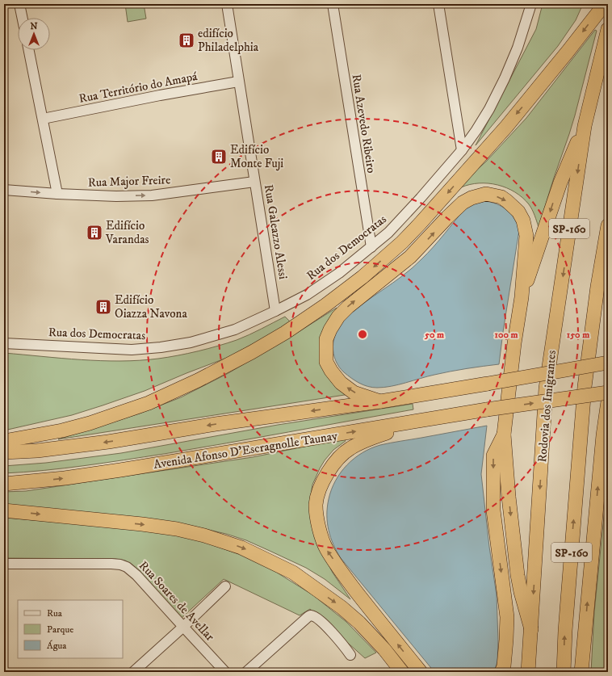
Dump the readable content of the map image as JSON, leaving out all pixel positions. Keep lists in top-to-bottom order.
{
  "streets": {
    "highway": ["SP-160", "Rodovia dos Imigrantes", "Avenida Afonso D'Escragnolle Taunay"],
    "street": [
      "Rua Território do Amapá",
      "Rua Azevedo Ribeiro",
      "Rua Major Freire",
      "Rua Galeazzo Alessi",
      "Rua dos Democratas",
      "Rua Soares de Avellar"
    ]
  },
  "crossings": [
    ["Rua Território do Amapá", "Rua Galeazzo Alessi"],
    ["Rua Azevedo Ribeiro", "Rua dos Democratas"],
    ["Rua Major Freire", "Rua Galeazzo Alessi"],
    ["Rua Galeazzo Alessi", "Rua dos Democratas"]
  ],
  "one_way": ["Rua Major Freire"],
  "places": {
    "building": [
      "edifício Philadelphia",
      "Edifício Monte Fuji",
      "Edifício Varandas",
      "Edifício Oiazza Navona"
    ]
  },
  "legend": ["Rua", "Parque", "Água"],
  "north": "top",
  "rings": ["50 m", "100 m", "150 m"]
}
